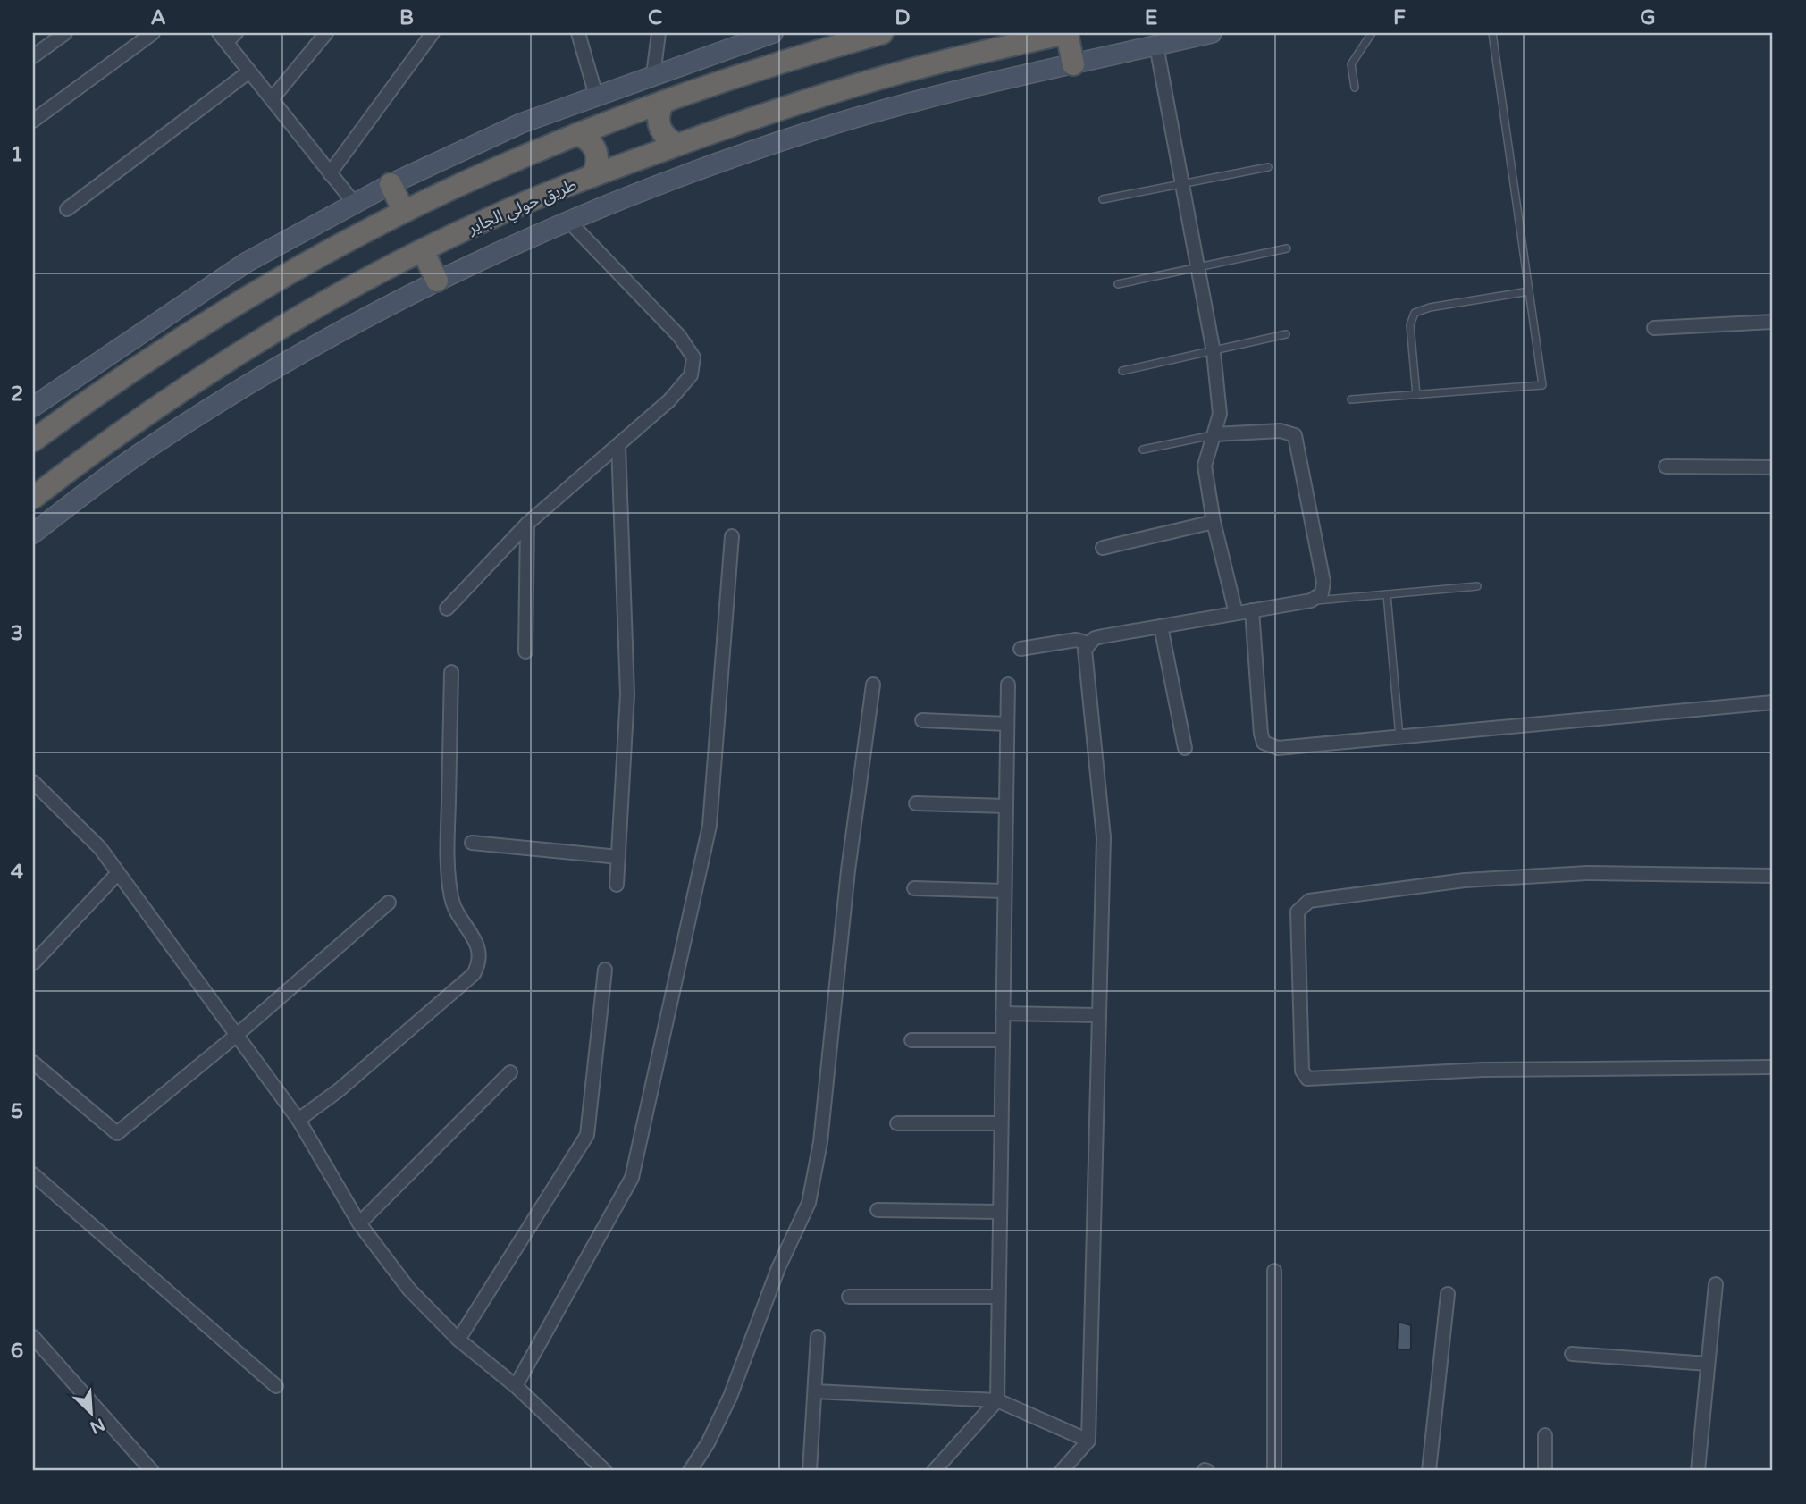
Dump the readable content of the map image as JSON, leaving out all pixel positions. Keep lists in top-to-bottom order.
{
  "streets": {
    "highway": ["طريق حولي الجاير"]
  },
  "north": "bottom right",
  "grid": {
    "columns": [
      "A",
      "B",
      "C",
      "D",
      "E",
      "F",
      "G"
    ],
    "rows": [
      "1",
      "2",
      "3",
      "4",
      "5",
      "6"
    ]
  }
}
